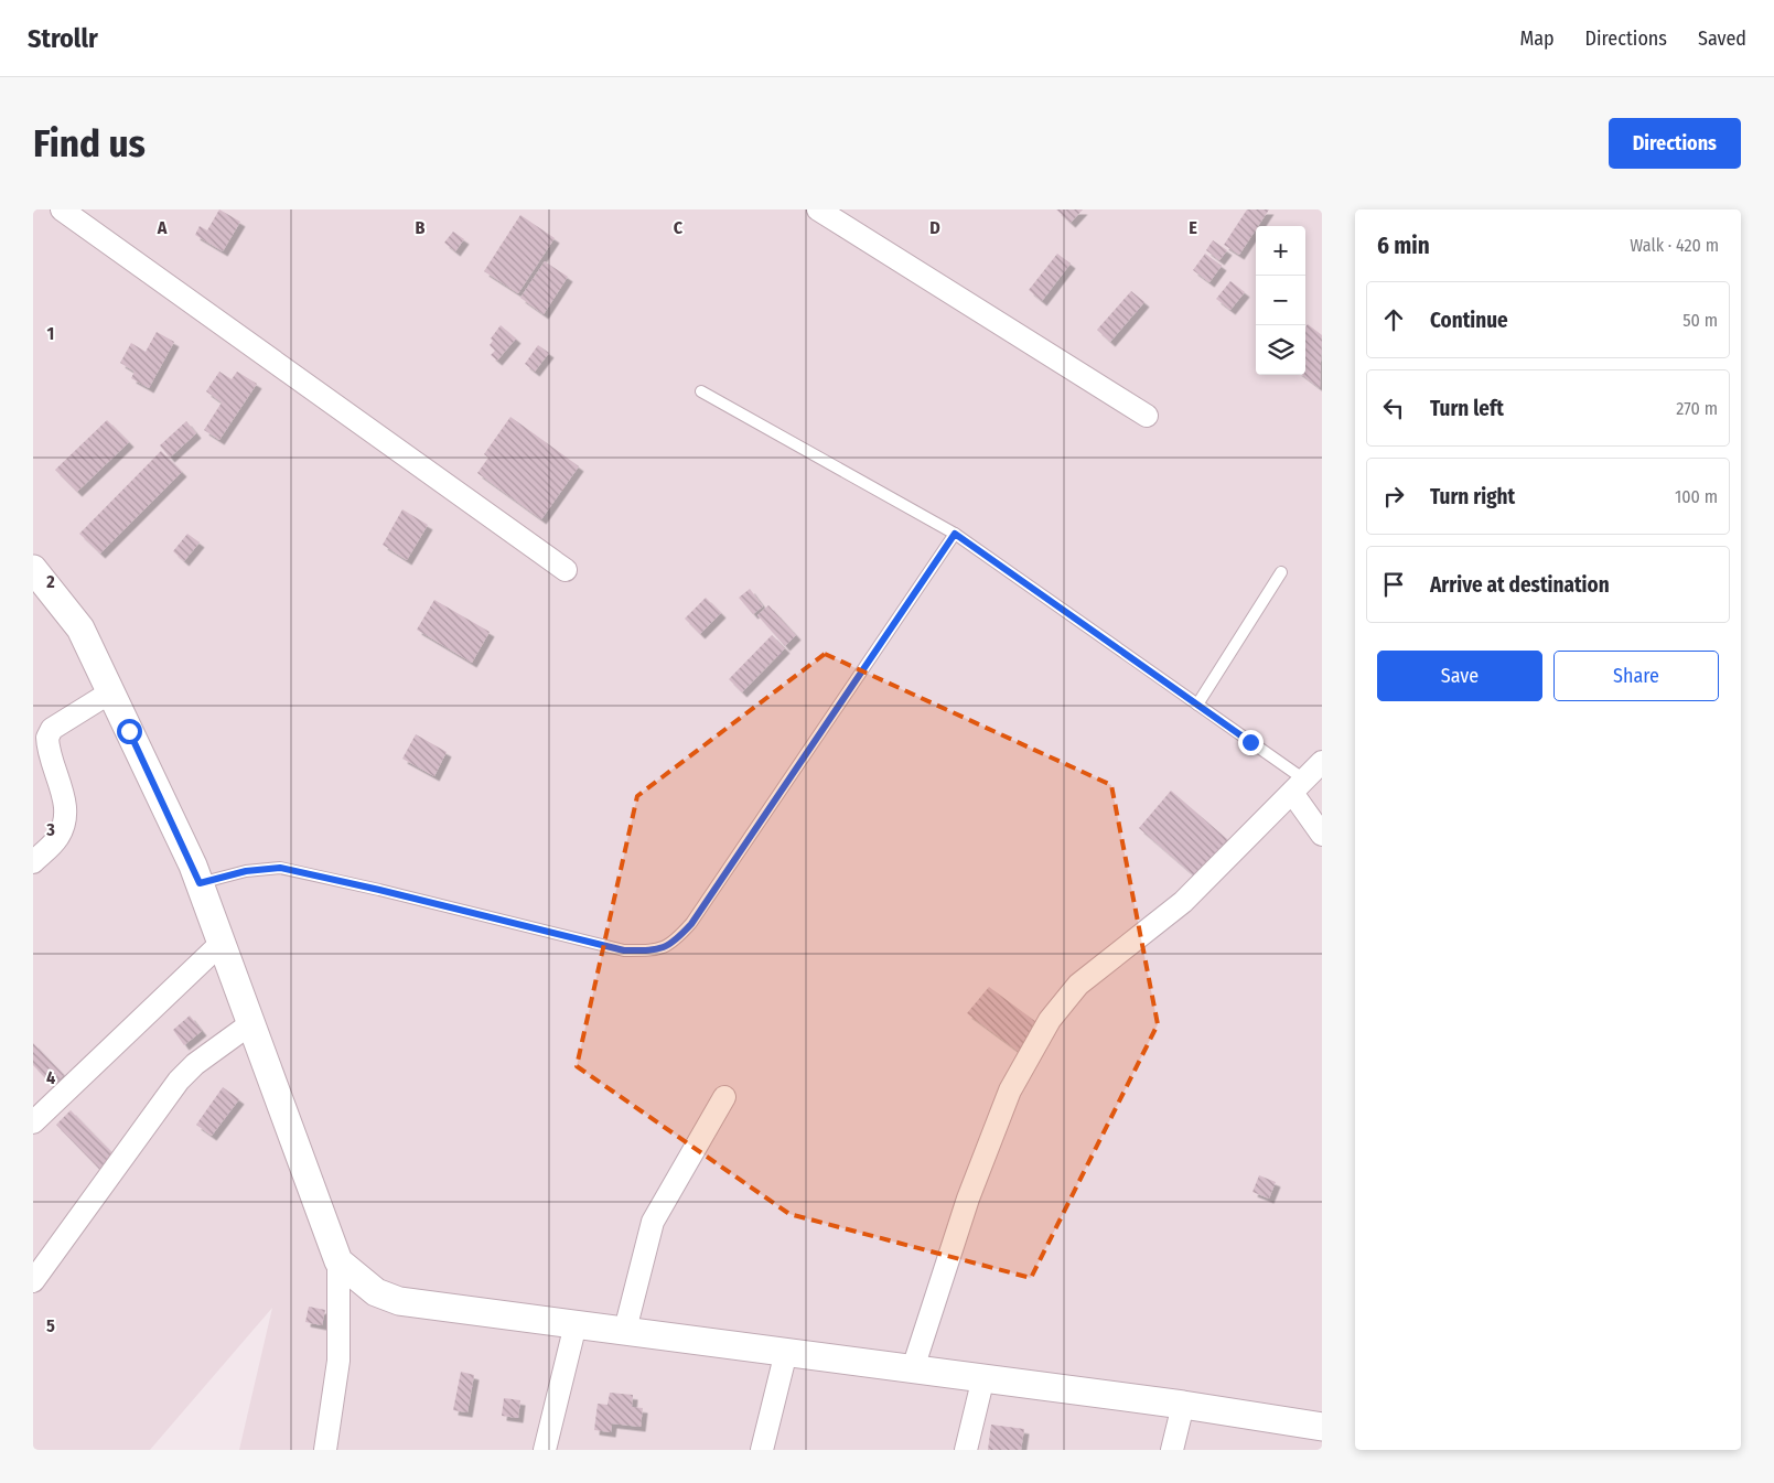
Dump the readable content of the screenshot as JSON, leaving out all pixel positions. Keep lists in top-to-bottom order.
{
  "page": {
    "header": "Strollr",
    "nav": ["Map", "Directions", "Saved"],
    "buttons": [
      "Directions",
      ["Save", "Share"]
    ],
    "title": "Find us",
    "heading": ["6 min", "Walk · 420 m"],
    "map_buttons": ["+", "−"],
    "list": [
      ["Continue", "50 m"],
      ["Turn left", "270 m"],
      ["Turn right", "100 m"],
      "Arrive at destination"
    ]
  },
  "grid": {
    "columns": [
      "A",
      "B",
      "C",
      "D",
      "E"
    ],
    "rows": [
      "1",
      "2",
      "3",
      "4",
      "5"
    ]
  }
}
